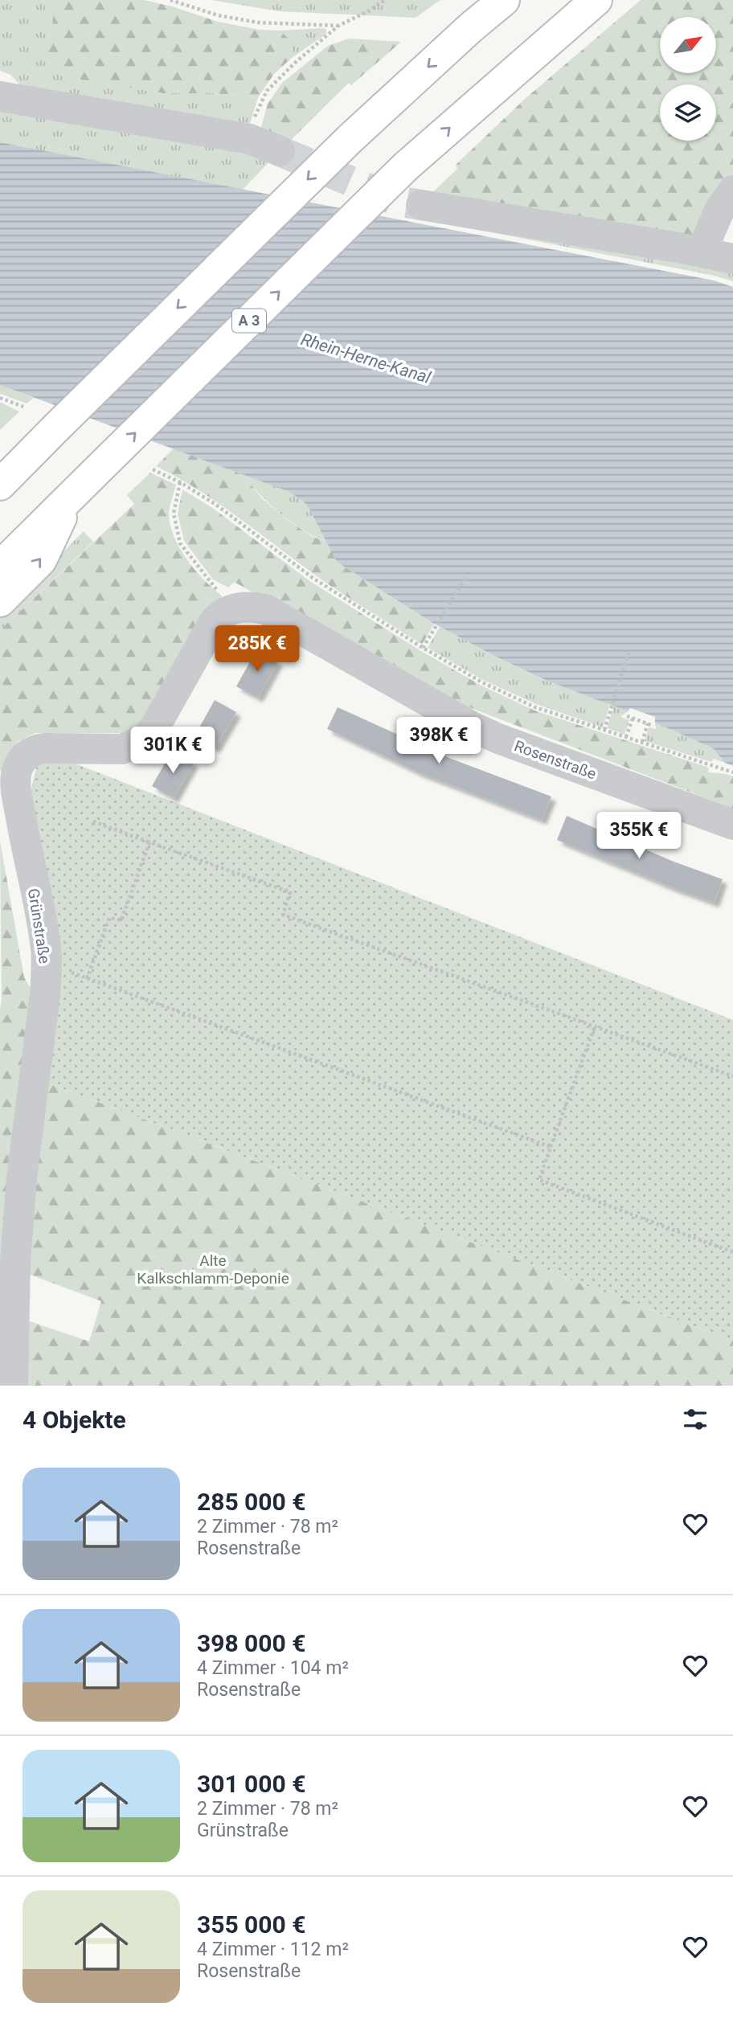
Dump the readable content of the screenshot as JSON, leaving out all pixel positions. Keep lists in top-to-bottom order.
{
  "streets": {
    "highway": ["A 3"],
    "street": ["Rosenstraße", "Grünstraße"]
  },
  "crossings": [
    ["Rosenstraße", "Grünstraße"]
  ],
  "water": ["Rhein-Herne-Kanal"],
  "parks": ["Alte Kalkschlamm-Deponie"],
  "north": "top right",
  "page": {
    "price": [
      "285K €",
      "398K €",
      "301K €",
      "355K €"
    ],
    "heading": "4 Objekte",
    "list": [
      {
        "name": "285 000 €",
        "note": "2 Zimmer · 78 m² · Rosenstraße"
      },
      {
        "name": "398 000 €",
        "note": "4 Zimmer · 104 m² · Rosenstraße"
      },
      {
        "name": "301 000 €",
        "note": "2 Zimmer · 78 m² · Grünstraße"
      },
      {
        "name": "355 000 €",
        "note": "4 Zimmer · 112 m² · Rosenstraße"
      }
    ]
  }
}
